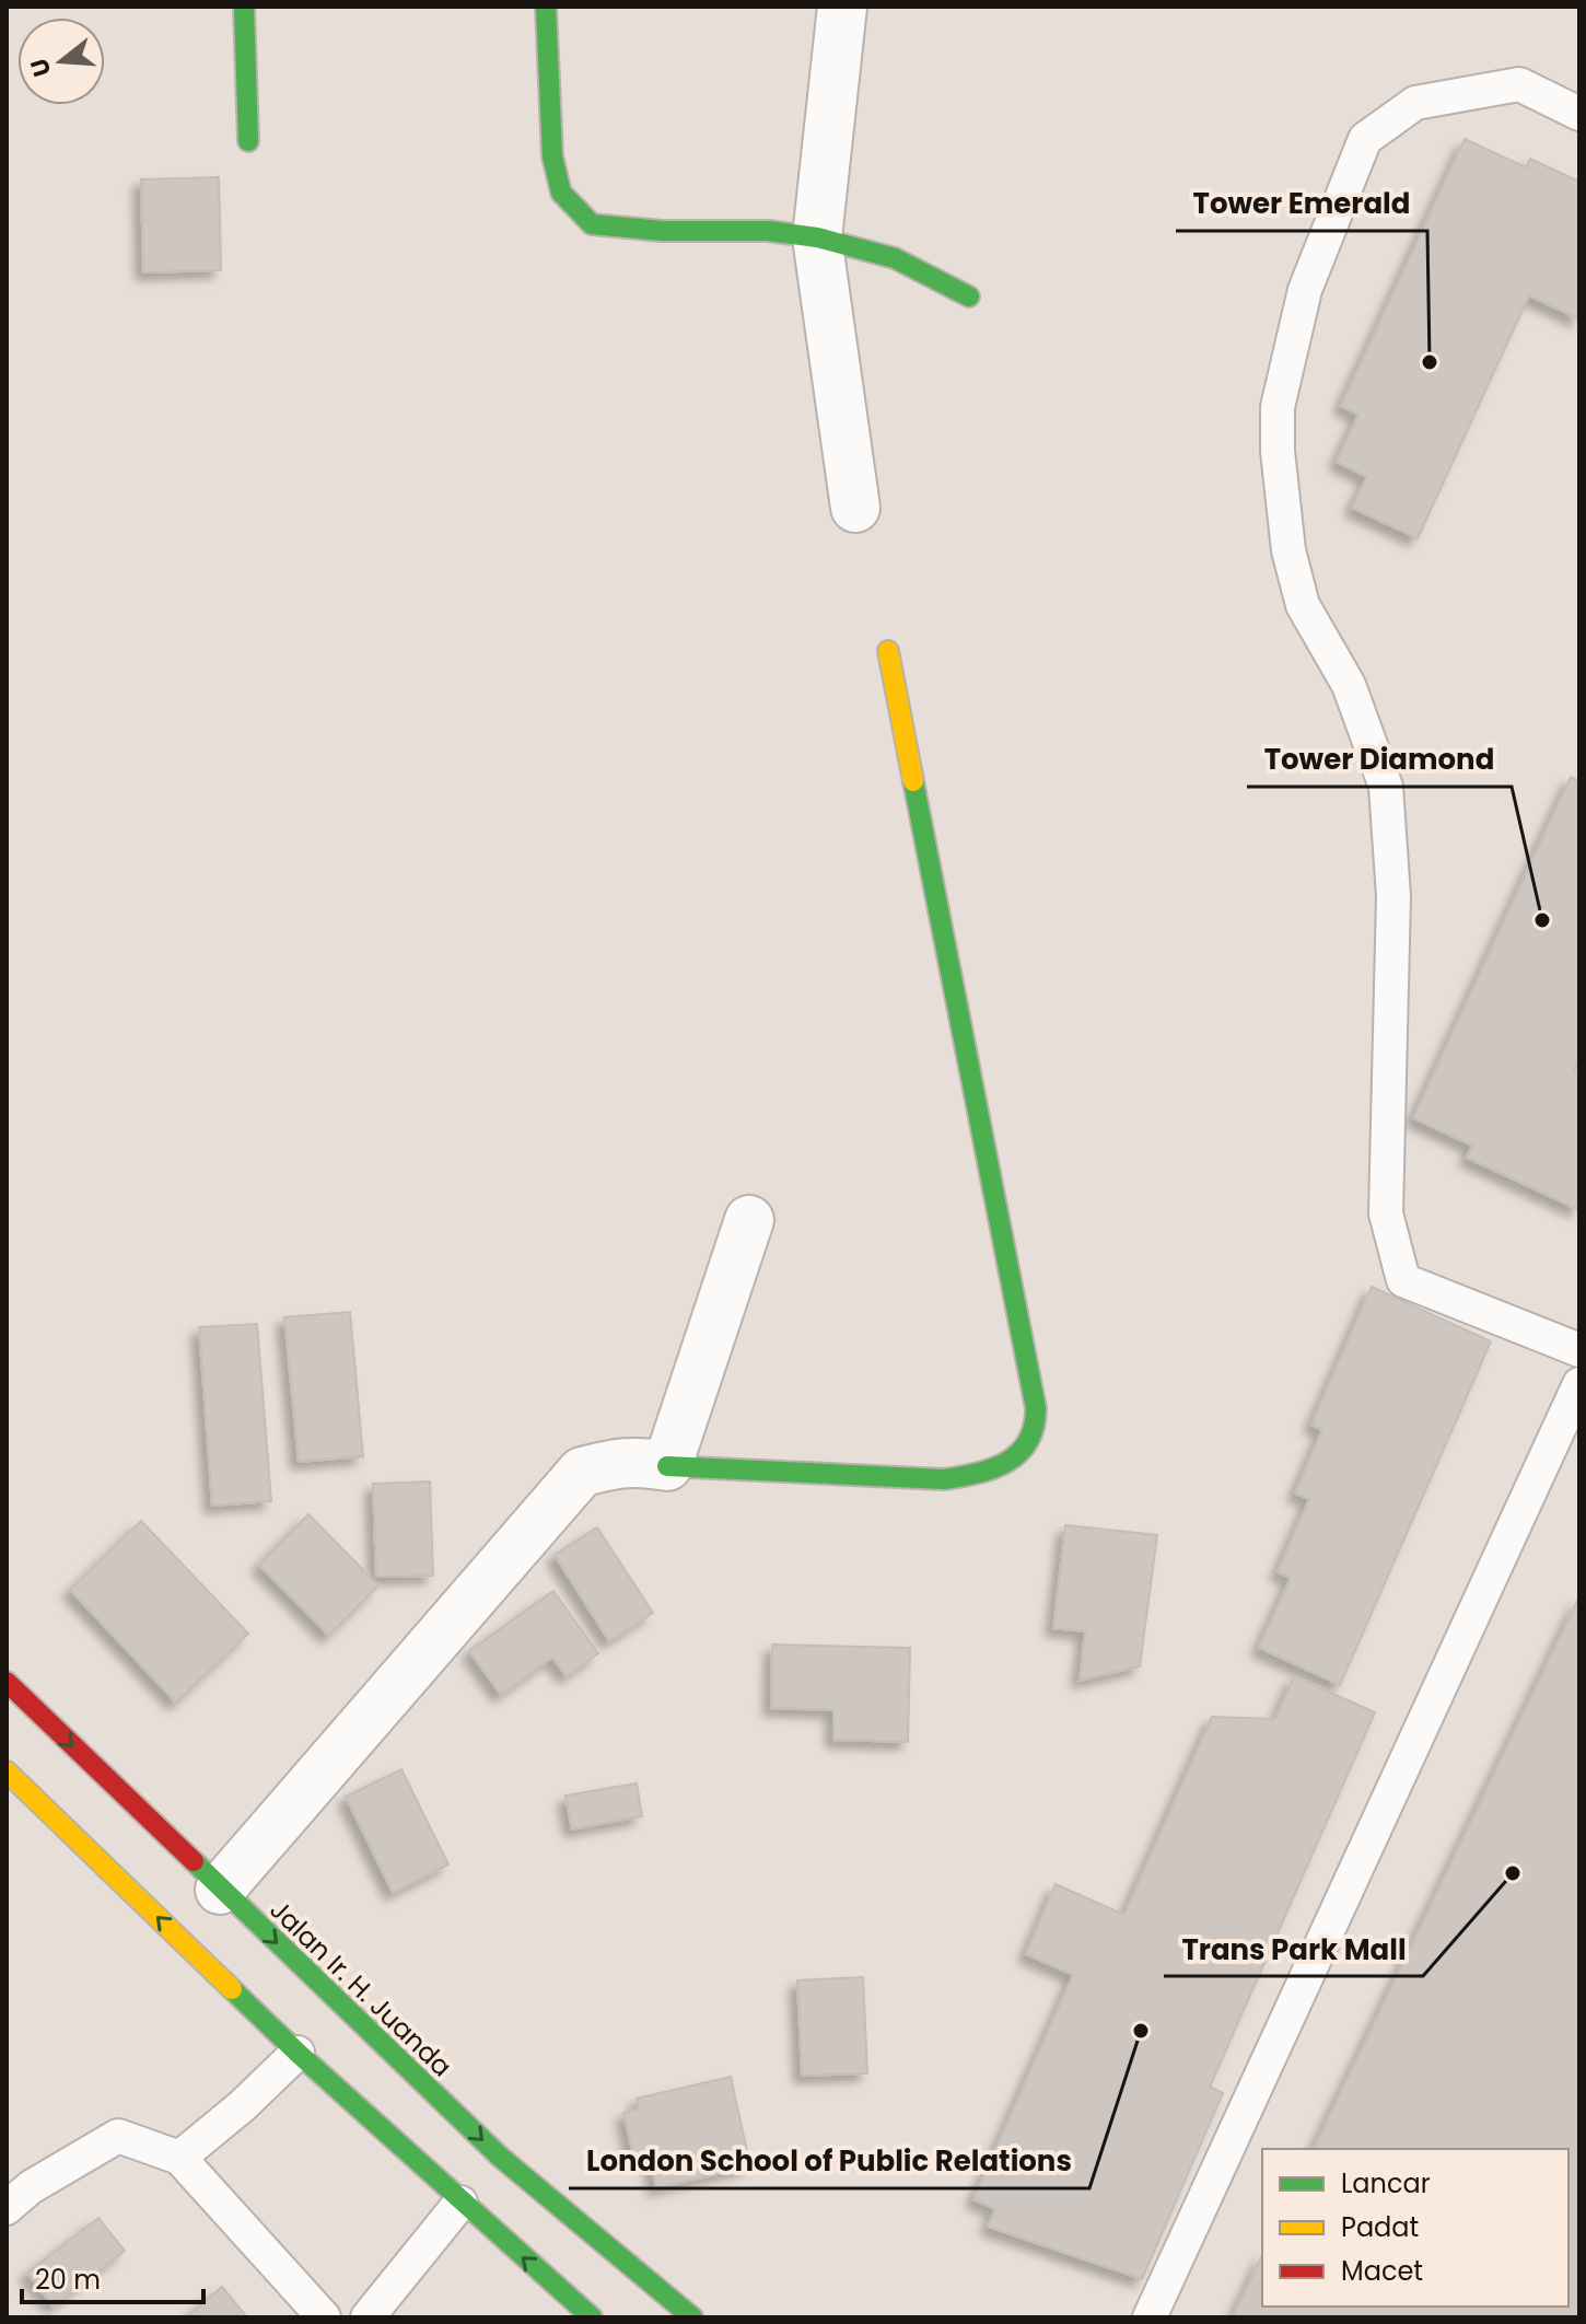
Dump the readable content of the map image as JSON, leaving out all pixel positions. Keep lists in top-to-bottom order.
{
  "streets": {
    "main road": ["Jalan Ir. H. Juanda"]
  },
  "places": [
    "Tower Emerald",
    "Tower Diamond",
    "Trans Park Mall",
    "London School of Public Relations"
  ],
  "legend": ["Lancar", "Padat", "Macet"],
  "scale_bar": "20 m",
  "north": "left"
}
